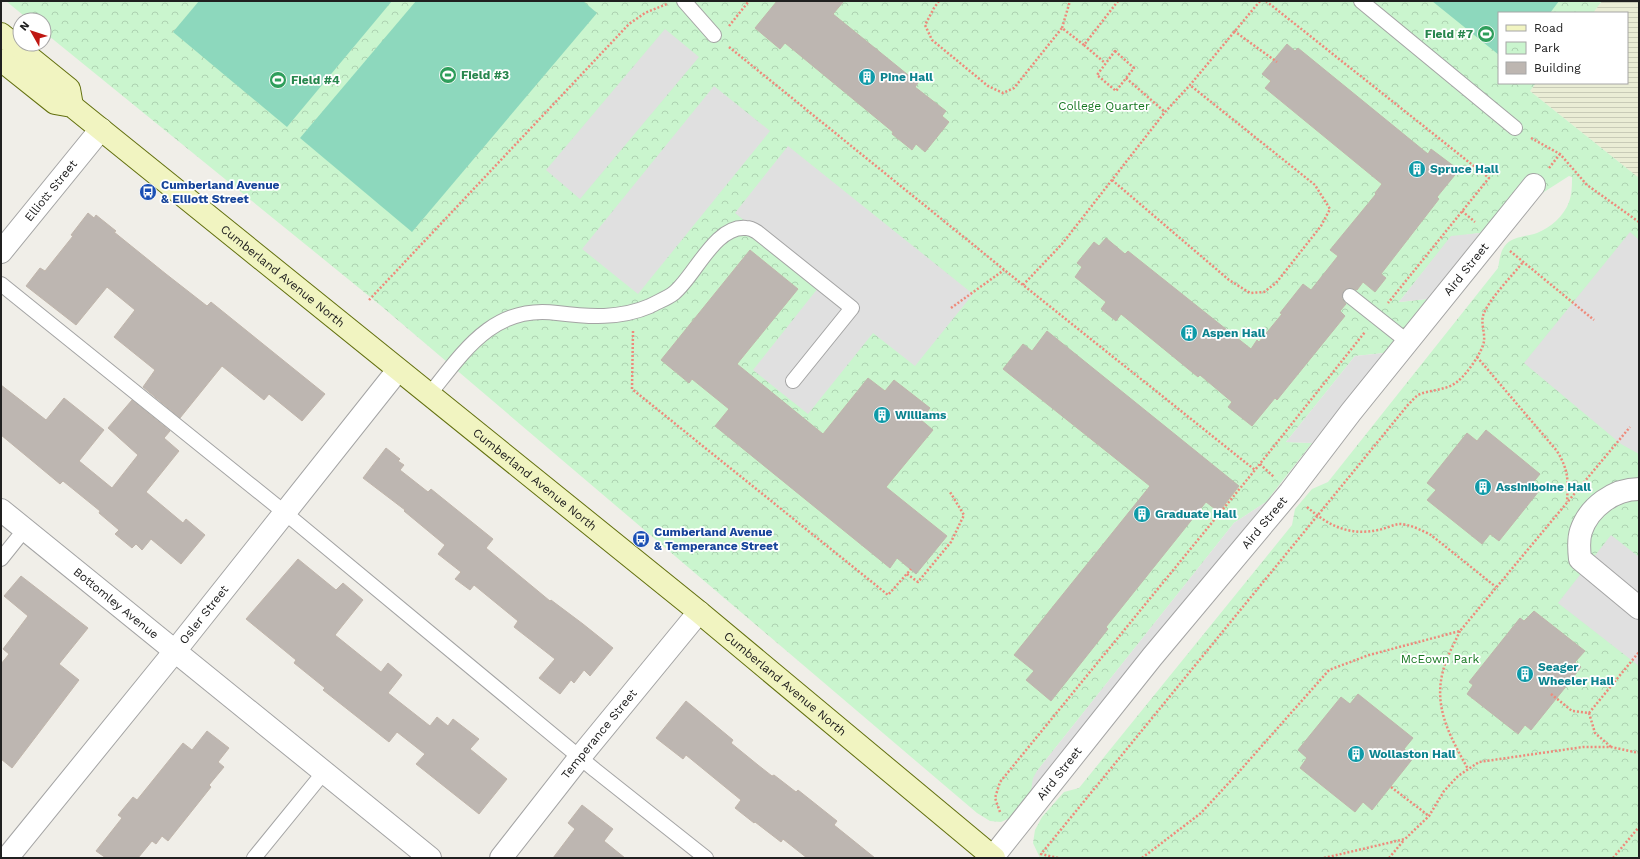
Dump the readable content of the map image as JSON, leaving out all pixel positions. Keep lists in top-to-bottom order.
{
  "streets": {
    "main road": ["Cumberland Avenue North"],
    "street": [
      "Elliott Street",
      "Aird Street",
      "Bottomley Avenue",
      "Osler Street",
      "Temperance Street"
    ]
  },
  "crossings": [
    ["Elliott Street", "Cumberland Avenue North"],
    ["Aird Street", "Cumberland Avenue North"],
    ["Cumberland Avenue North", "Osler Street"],
    ["Cumberland Avenue North", "Temperance Street"],
    ["Bottomley Avenue", "Osler Street"]
  ],
  "parks": ["College Quarter", "McEown Park"],
  "places": {
    "sports": ["Field #7", "Field #3", "Field #4"],
    "building": [
      "Pine Hall",
      "Spruce Hall",
      "Aspen Hall",
      "Williams",
      "Assiniboine Hall",
      "Graduate Hall",
      "Seager Wheeler Hall",
      "Wollaston Hall"
    ],
    "bus stop": ["Cumberland Avenue & Elliott Street", "Cumberland Avenue & Temperance Street"]
  },
  "legend": ["Road", "Park", "Building"],
  "north": "top left"
}
